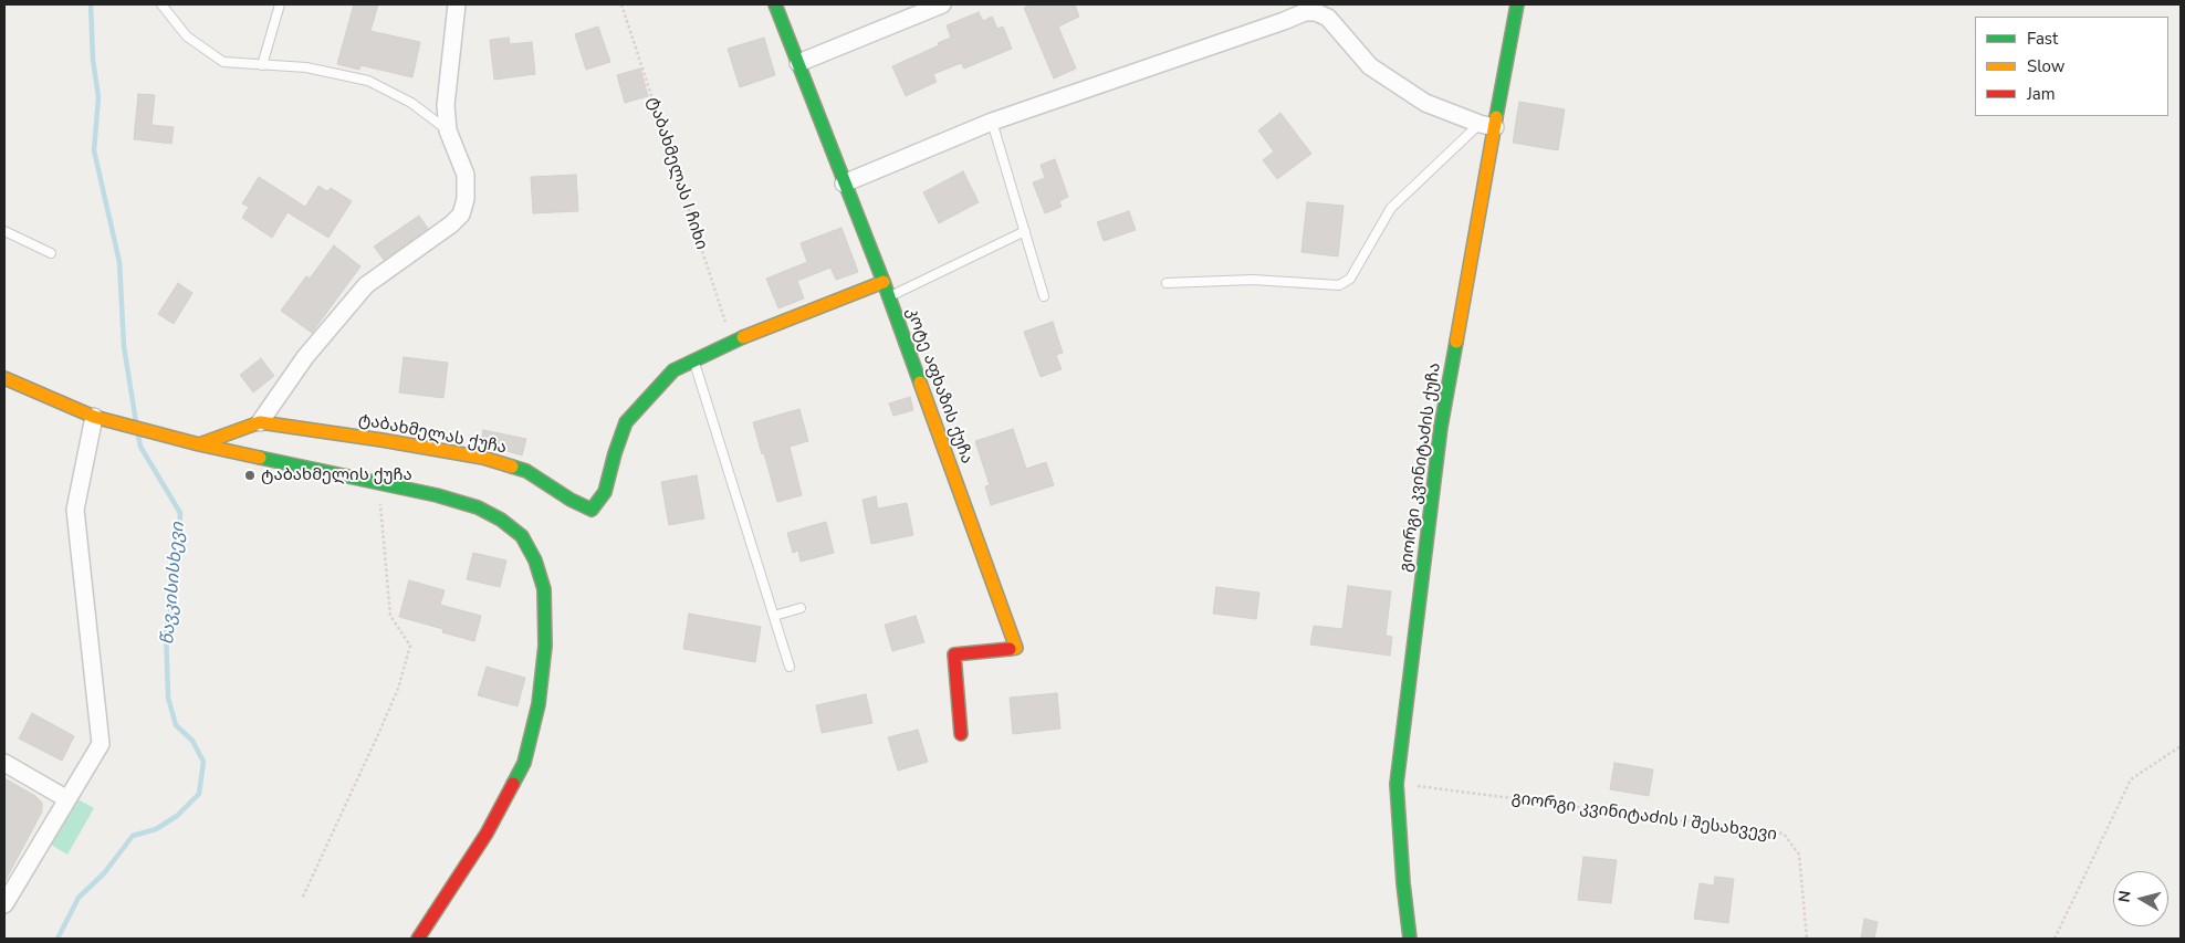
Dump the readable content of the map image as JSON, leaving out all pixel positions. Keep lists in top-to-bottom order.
{
  "streets": {
    "street": ["კოტე აფხაზის ქუჩა", "ტაბახმელას ქუჩა", "გიორგი კვინიტაძის ქუჩა"],
    "path": ["ტაბახმელას I ჩიხი", "გიორგი კვინიტაძის I შესახვევი"]
  },
  "crossings": [
    ["ტაბახმელას I ჩიხი", "ტაბახმელას ქუჩა"],
    ["კოტე აფხაზის ქუჩა", "ტაბახმელას ქუჩა"],
    ["გიორგი კვინიტაძის ქუჩა", "გიორგი კვინიტაძის I შესახვევი"]
  ],
  "water": ["წავკისისხევი"],
  "places": ["ტაბახმელის ქუჩა"],
  "legend": ["Fast", "Slow", "Jam"],
  "north": "left"
}
